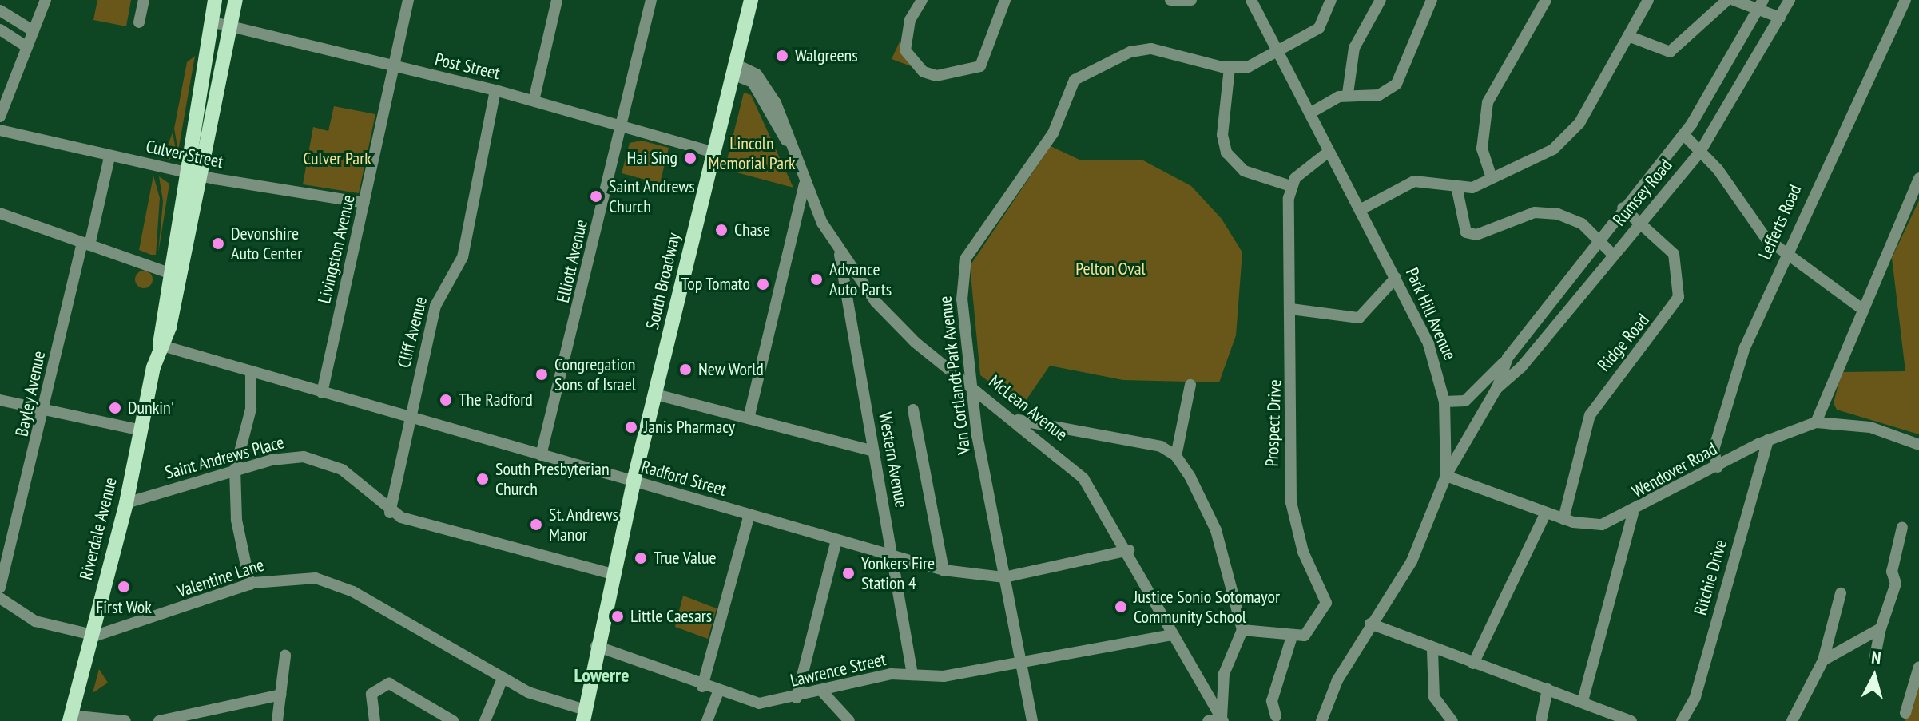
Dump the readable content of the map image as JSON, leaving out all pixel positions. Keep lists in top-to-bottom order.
{
  "streets": {
    "main road": ["South Broadway", "Riverdale Avenue"],
    "street": [
      "Post Street",
      "Culver Street",
      "Rumsey Road",
      "Lefferts Road",
      "Livingston Avenue",
      "Elliott Avenue",
      "Park Hill Avenue",
      "Cliff Avenue",
      "Ridge Road",
      "Van Cortlandt Park Avenue",
      "Bayley Avenue",
      "McLean Avenue",
      "Prospect Drive",
      "Saint Andrews Place",
      "Western Avenue",
      "Wendover Road",
      "Radford Street",
      "Ritchie Drive",
      "Valentine Lane",
      "Lawrence Street"
    ]
  },
  "crossings": [
    ["Post Street", "Livingston Avenue"],
    ["Post Street", "Elliott Avenue"],
    ["Post Street", "South Broadway"],
    ["Post Street", "Cliff Avenue"],
    ["Post Street", "Riverdale Avenue"],
    ["Culver Street", "Livingston Avenue"],
    ["Culver Street", "Bayley Avenue"],
    ["Culver Street", "Riverdale Avenue"],
    ["Rumsey Road", "Park Hill Avenue"],
    ["Rumsey Road", "Ridge Road"],
    ["Rumsey Road", "Wendover Road"],
    ["Lefferts Road", "Wendover Road"],
    ["Livingston Avenue", "Radford Street"],
    ["Elliott Avenue", "Radford Street"],
    ["South Broadway", "McLean Avenue"],
    ["South Broadway", "Saint Andrews Place"],
    ["South Broadway", "Radford Street"],
    ["South Broadway", "Valentine Lane"],
    ["South Broadway", "Lawrence Street"],
    ["Park Hill Avenue", "Wendover Road"],
    ["Cliff Avenue", "Saint Andrews Place"],
    ["Cliff Avenue", "Radford Street"],
    ["Ridge Road", "Wendover Road"],
    ["Van Cortlandt Park Avenue", "McLean Avenue"],
    ["Van Cortlandt Park Avenue", "Radford Street"],
    ["Van Cortlandt Park Avenue", "Lawrence Street"],
    ["McLean Avenue", "Western Avenue"],
    ["McLean Avenue", "Radford Street"],
    ["McLean Avenue", "Lawrence Street"],
    ["Saint Andrews Place", "Riverdale Avenue"],
    ["Western Avenue", "Radford Street"],
    ["Western Avenue", "Lawrence Street"],
    ["Wendover Road", "Ritchie Drive"],
    ["Radford Street", "Riverdale Avenue"],
    ["Riverdale Avenue", "Valentine Lane"]
  ],
  "districts": ["Lowerre"],
  "parks": ["Lincoln Memorial Park", "Culver Park", "Pelton Oval"],
  "places": [
    "Walgreens",
    "Hai Sing",
    "Saint Andrews Church",
    "Chase",
    "Devonshire Auto Center",
    "Advance Auto Parts",
    "Top Tomato",
    "New World",
    "Congregation Sons of Israel",
    "The Radford",
    "Dunkin'",
    "Janis Pharmacy",
    "South Presbyterian Church",
    "St. Andrews Manor",
    "True Value",
    "Yonkers Fire Station 4",
    "First Wok",
    "Justice Sonio Sotomayor Community School",
    "Little Caesars"
  ],
  "north": "top"
}
